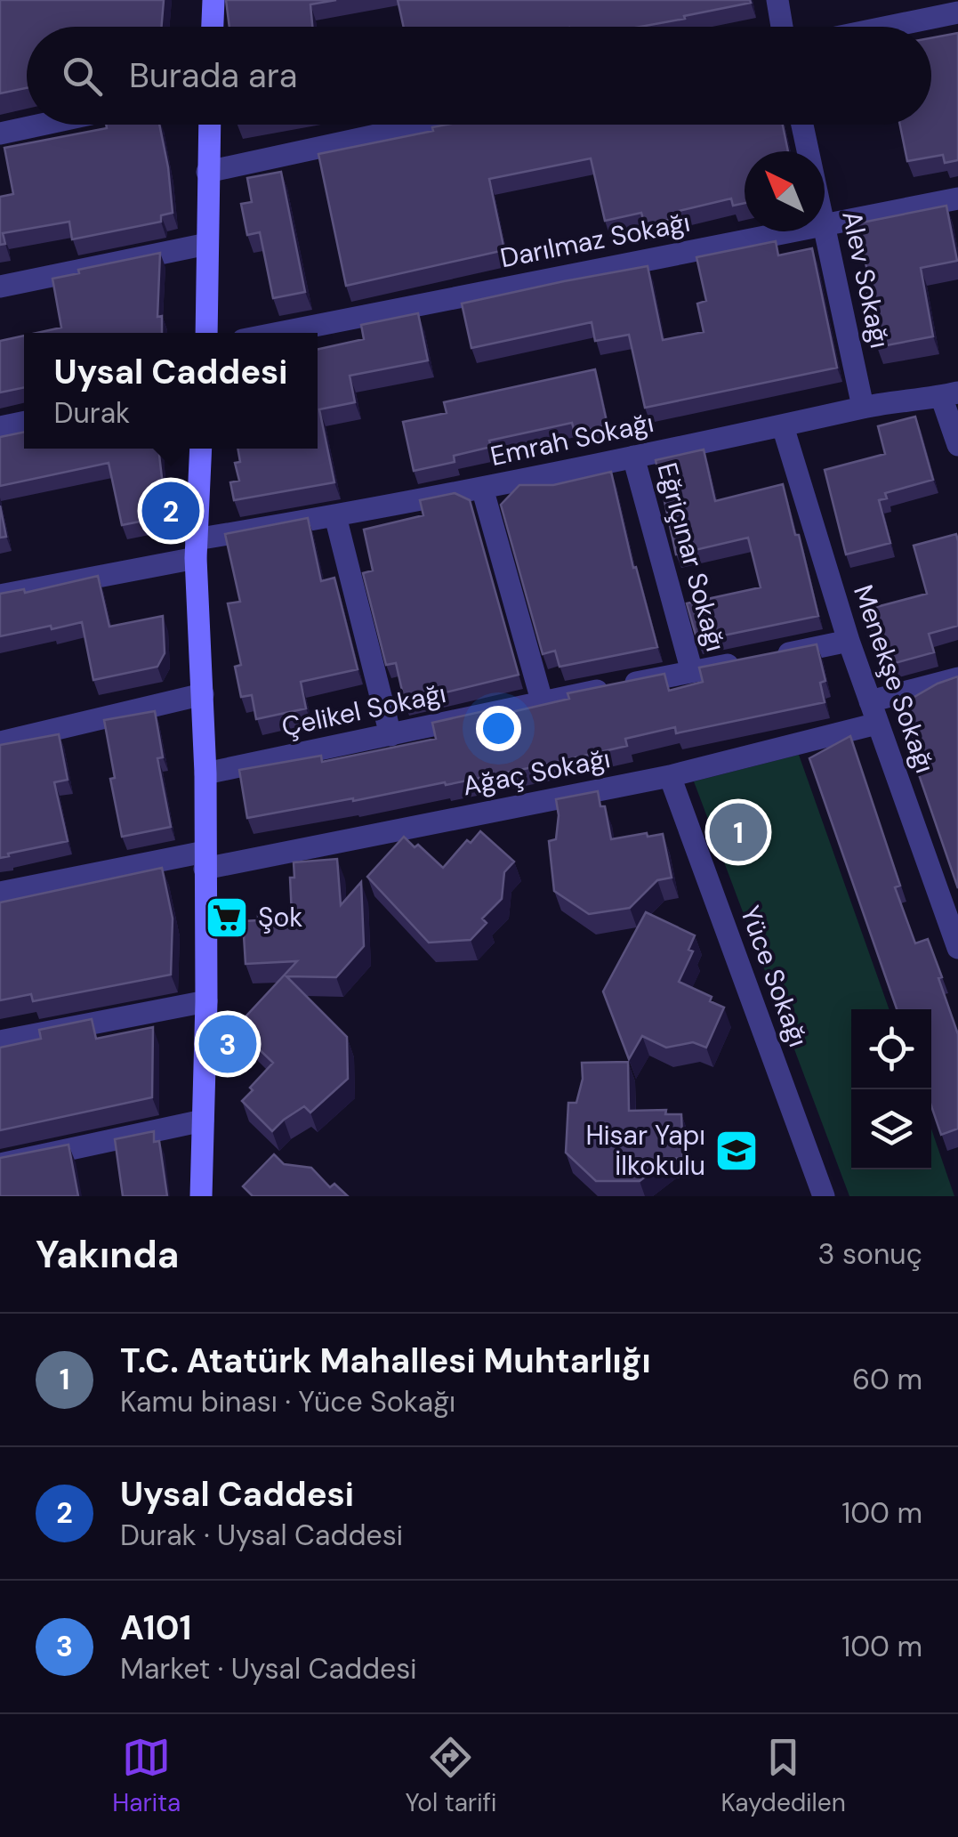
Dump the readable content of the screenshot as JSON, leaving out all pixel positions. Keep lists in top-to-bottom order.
{
  "streets": {
    "street": [
      "Darılmaz Sokağı",
      "Alev Sokağı",
      "Emrah Sokağı",
      "Eğriçınar Sokağı",
      "Menekşe Sokağı",
      "Çelikel Sokağı",
      "Ağaç Sokağı",
      "Yüce Sokağı"
    ]
  },
  "crossings": [
    ["Darılmaz Sokağı", "Alev Sokağı"],
    ["Alev Sokağı", "Emrah Sokağı"],
    ["Emrah Sokağı", "Eğriçınar Sokağı"],
    ["Emrah Sokağı", "Menekşe Sokağı"],
    ["Eğriçınar Sokağı", "Çelikel Sokağı"],
    ["Menekşe Sokağı", "Çelikel Sokağı"],
    ["Menekşe Sokağı", "Ağaç Sokağı"],
    ["Ağaç Sokağı", "Yüce Sokağı"]
  ],
  "places": {
    "supermarket": ["Şok"],
    "school or university": ["Hisar Yapı İlkokulu"]
  },
  "north": "top left",
  "page": {
    "search": "Burada ara",
    "popup": ["Uysal Caddesi", "Durak"],
    "pins": ["2", "1", "3"],
    "heading": ["Yakında", "3 sonuç"],
    "list": [
      {
        "mark": "1",
        "name": "T.C. Atatürk Mahallesi Muhtarlığı",
        "note": "Kamu binası · Yüce Sokağı",
        "value": "60 m"
      },
      {
        "mark": "2",
        "name": "Uysal Caddesi",
        "note": "Durak · Uysal Caddesi",
        "value": "100 m"
      },
      {
        "mark": "3",
        "name": "A101",
        "note": "Market · Uysal Caddesi",
        "value": "100 m"
      }
    ],
    "nav": ["Harita", "Yol tarifi", "Kaydedilen"]
  }
}
